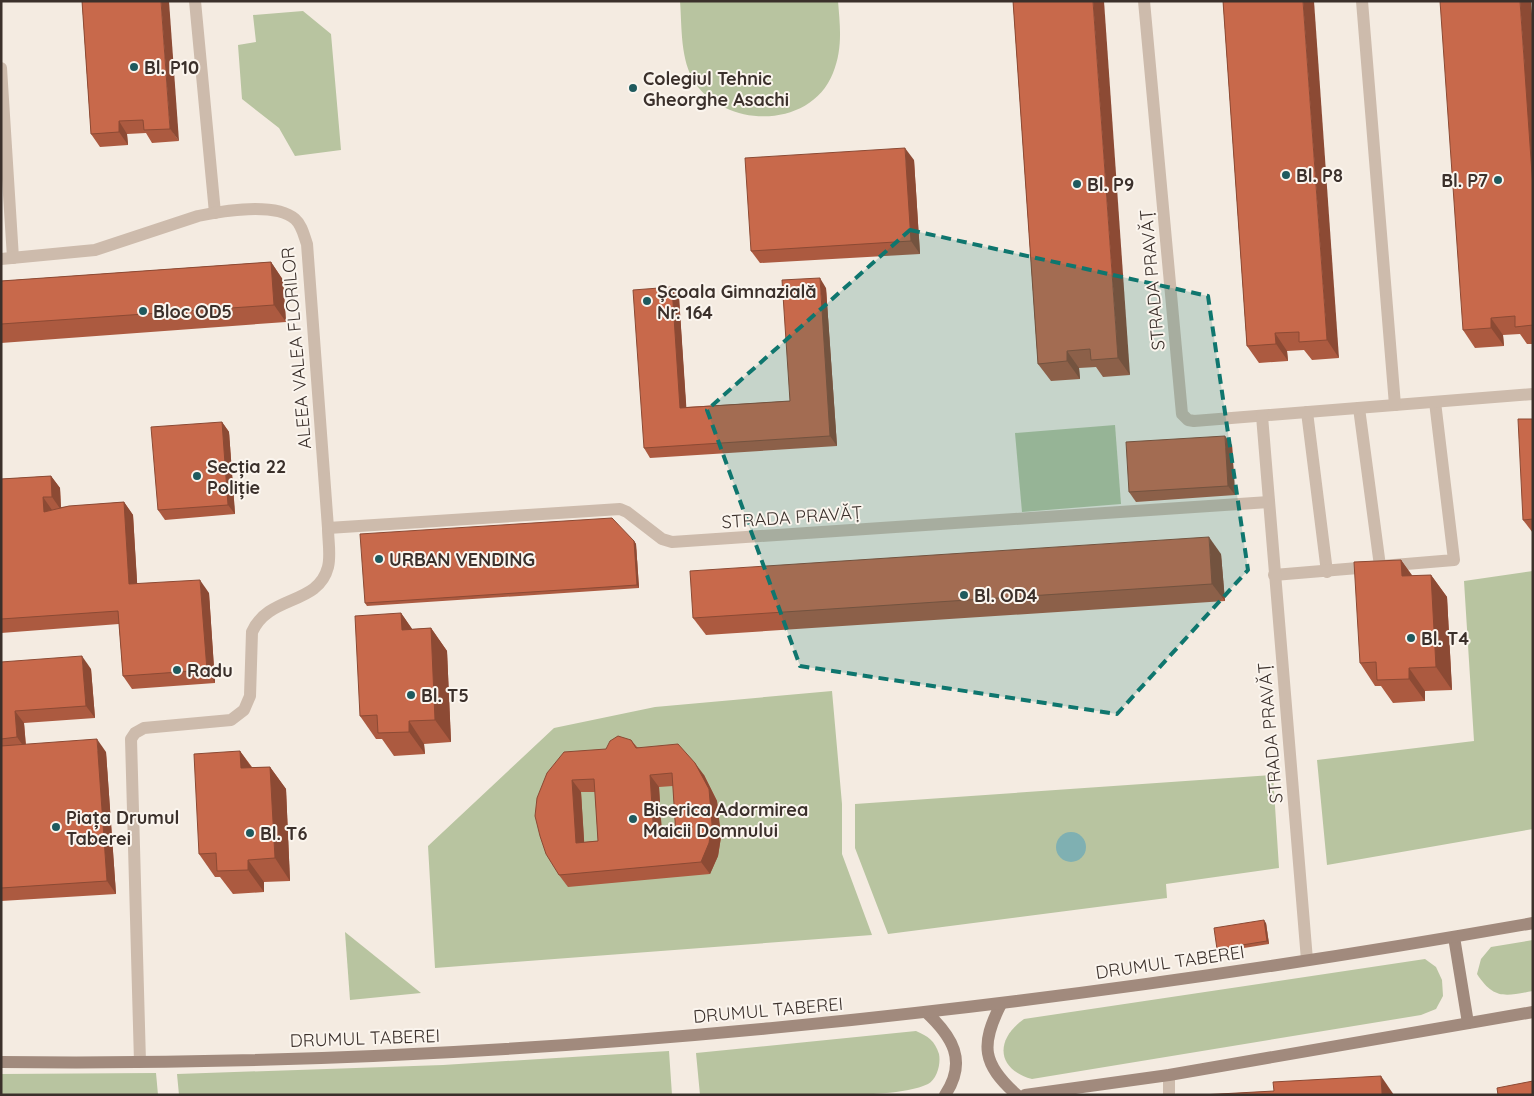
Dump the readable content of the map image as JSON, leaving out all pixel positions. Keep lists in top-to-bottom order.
{
  "streets": {
    "main road": ["DRUMUL TABEREI"],
    "street": ["STRADA PRAVĂȚ", "ALEEA VALEA FLORILOR"]
  },
  "crossings": [
    ["STRADA PRAVĂȚ", "ALEEA VALEA FLORILOR"],
    ["STRADA PRAVĂȚ", "DRUMUL TABEREI"],
    ["ALEEA VALEA FLORILOR", "DRUMUL TABEREI"]
  ],
  "places": [
    "Bl. P10",
    "Colegiul Tehnic Gheorghe Asachi",
    "Bl. P8",
    "Bl. P7",
    "Bl. P9",
    "Școala Gimnazială Nr. 164",
    "Bloc OD5",
    "Secția 22 Poliție",
    "URBAN VENDING",
    "Bl. OD4",
    "Bl. T4",
    "Radu",
    "Bl. T5",
    "Biserica Adormirea Maicii Domnului",
    "Piața Drumul Taberei",
    "Bl. T6"
  ]
}
